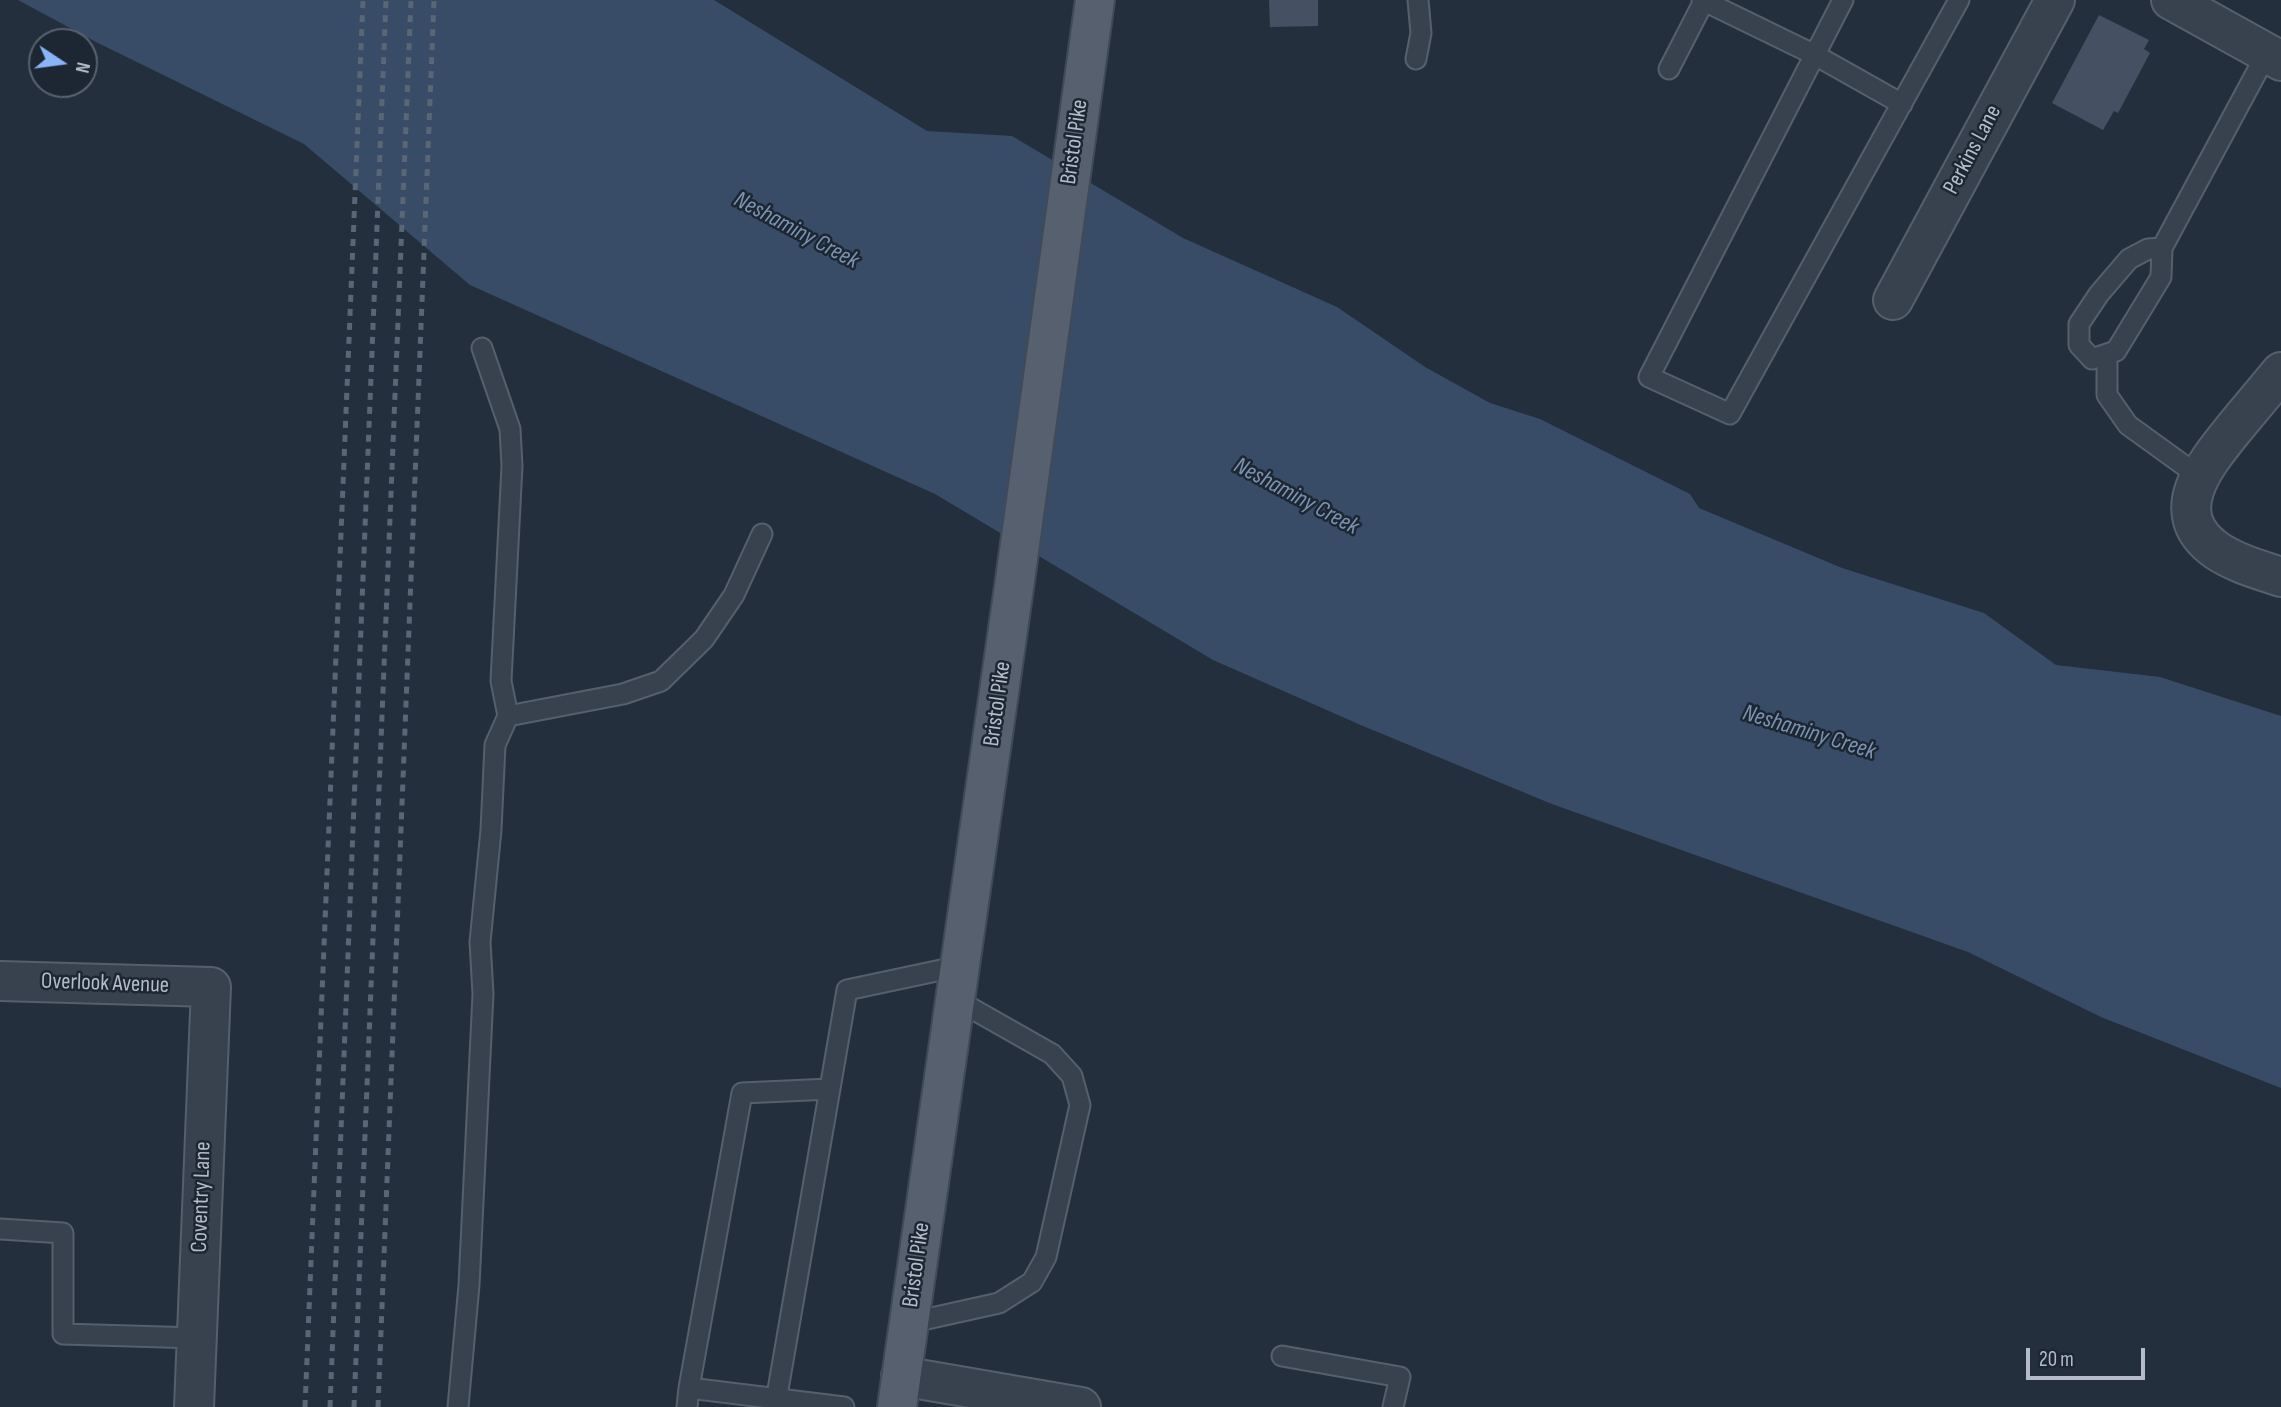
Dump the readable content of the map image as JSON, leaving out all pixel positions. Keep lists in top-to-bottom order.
{
  "streets": {
    "main road": ["Bristol Pike"],
    "street": ["Perkins Lane", "Overlook Avenue", "Coventry Lane"]
  },
  "crossings": [
    ["Overlook Avenue", "Coventry Lane"]
  ],
  "water": ["Neshaminy Creek"],
  "scale_bar": "20 m",
  "north": "right"
}
